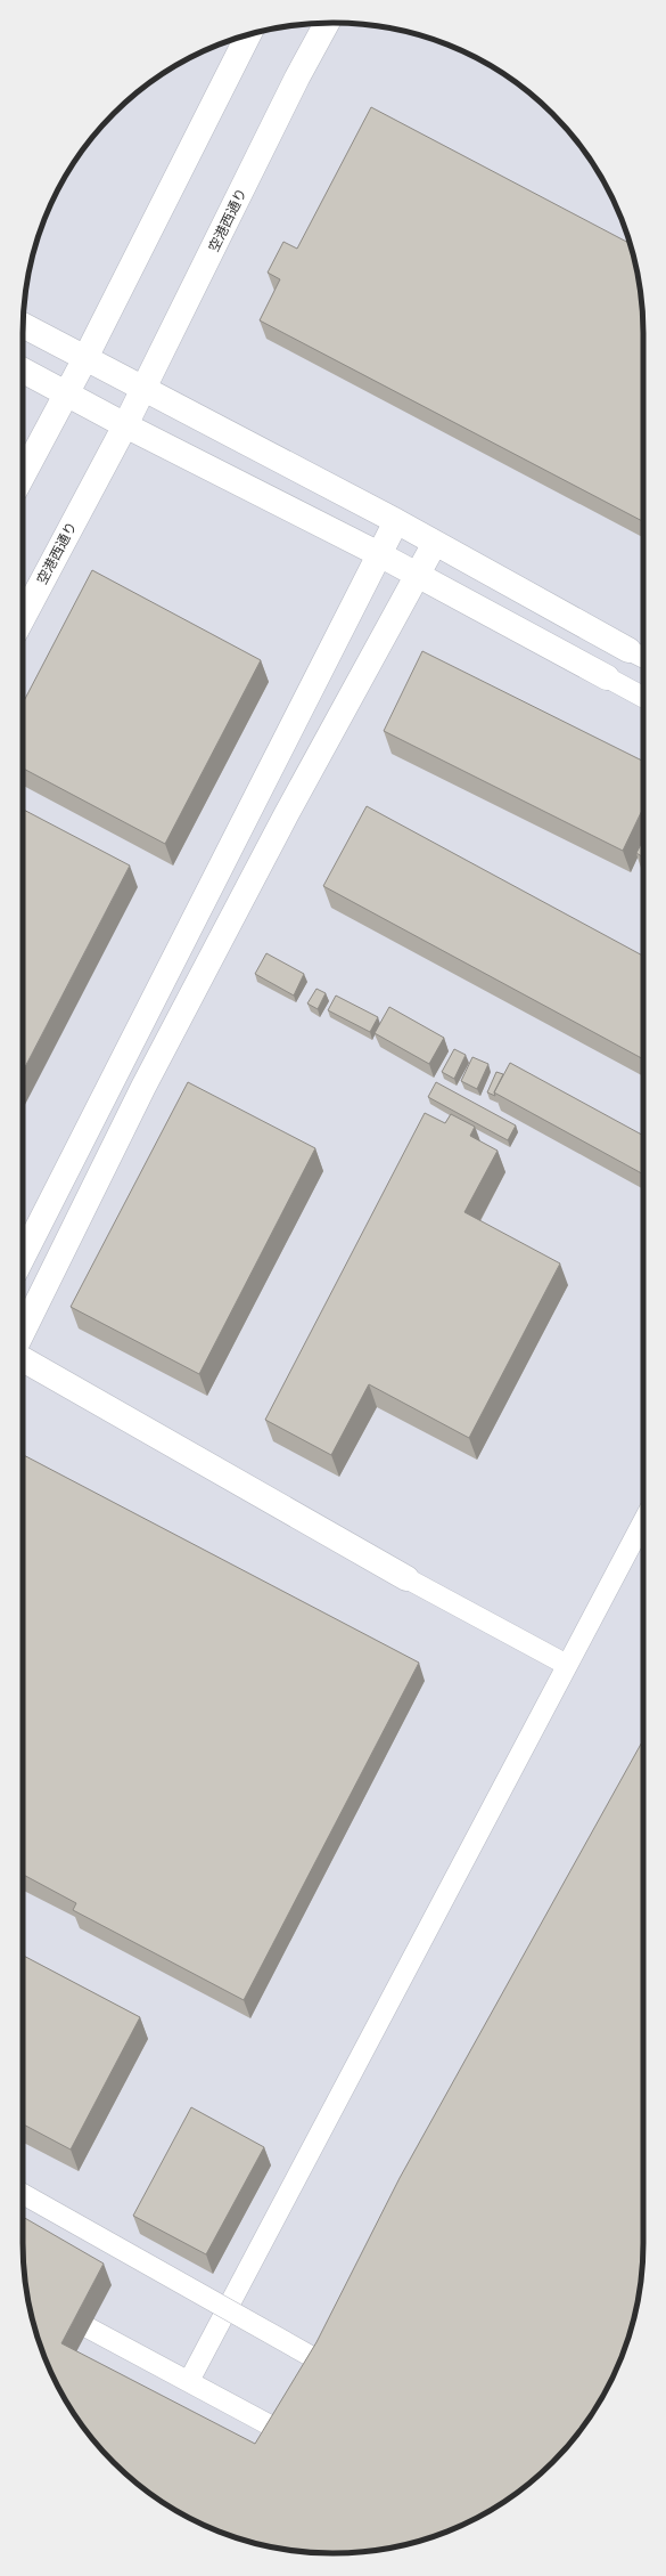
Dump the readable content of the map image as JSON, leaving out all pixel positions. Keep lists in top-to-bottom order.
{
  "streets": {
    "street": ["空港西通り"]
  }
}
